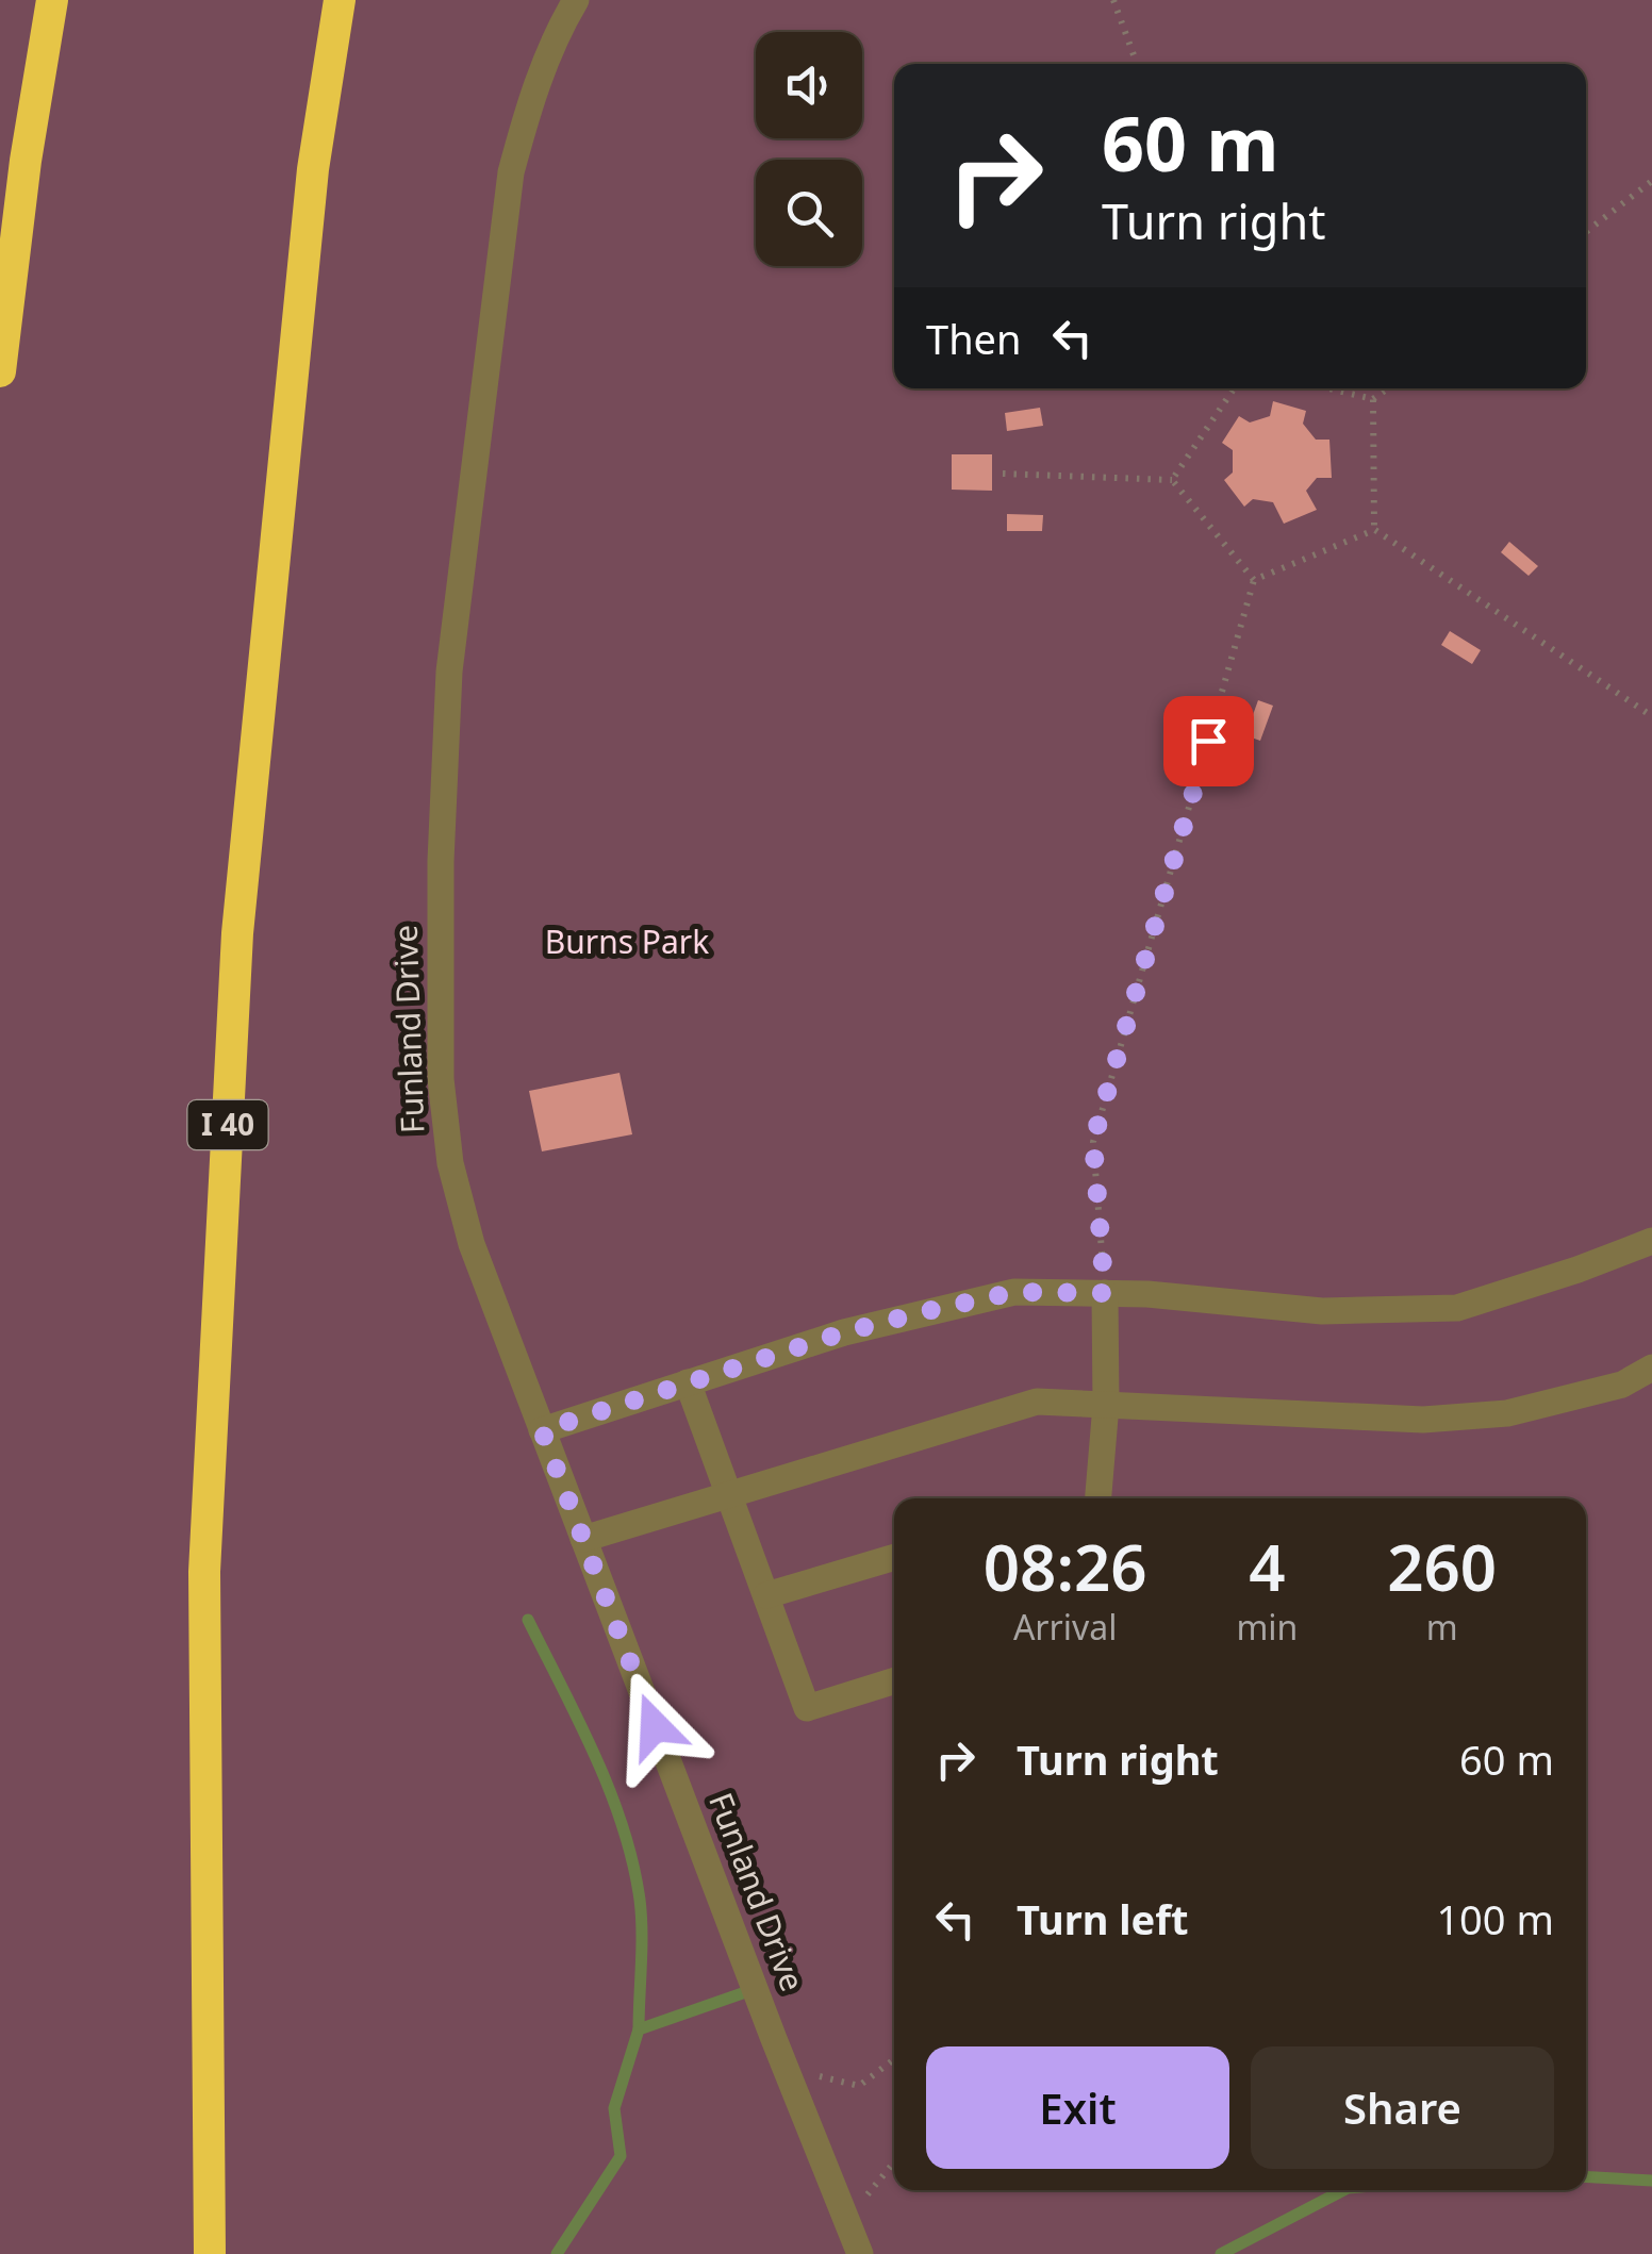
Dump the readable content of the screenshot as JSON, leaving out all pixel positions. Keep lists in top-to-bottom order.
{
  "streets": {
    "highway": ["I 40"],
    "street": ["Funland Drive"]
  },
  "parks": ["Burns Park"],
  "page": {
    "turn": ["60 m", "Turn right"],
    "then": "Then",
    "eta": [
      "08:26",
      "Arrival",
      "4",
      "min",
      "260",
      "m"
    ],
    "list": [
      {
        "name": "Turn right",
        "value": "60 m"
      },
      {
        "name": "Turn left",
        "value": "100 m"
      }
    ],
    "buttons": ["Exit", "Share"]
  }
}
